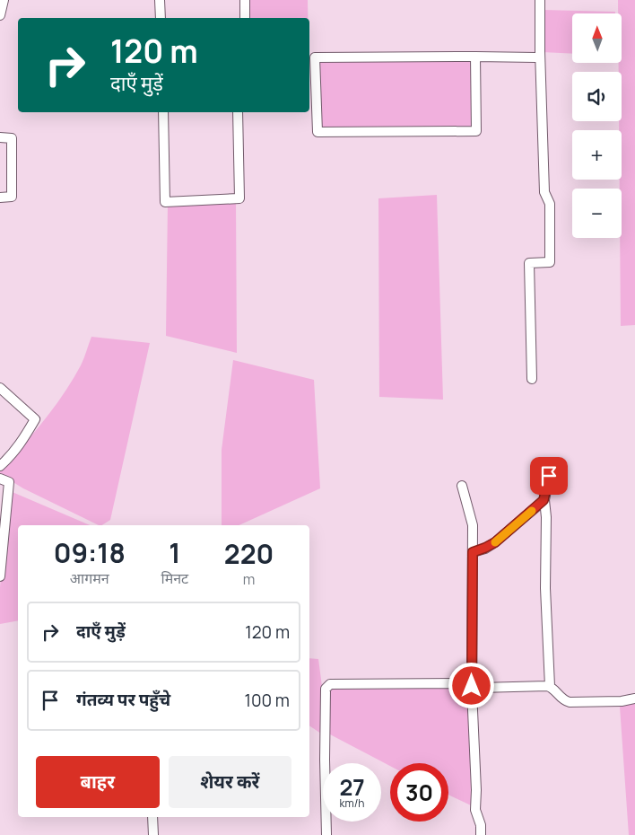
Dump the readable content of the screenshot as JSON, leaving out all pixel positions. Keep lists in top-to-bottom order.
{
  "north": "top",
  "page": {
    "map_buttons": ["+", "−"],
    "turn": ["120 m", "दाएँ मुड़ें"],
    "eta": [
      "09:18",
      "आगमन",
      "1",
      "मिनट",
      "220",
      "m"
    ],
    "list": [
      {
        "name": "दाएँ मुड़ें",
        "value": "120 m"
      },
      {
        "name": "गंतव्य पर पहुँचे",
        "value": "100 m"
      }
    ],
    "buttons": ["बाहर", "शेयर करें"],
    "speed": "27 km/h",
    "limit": "30"
  }
}
